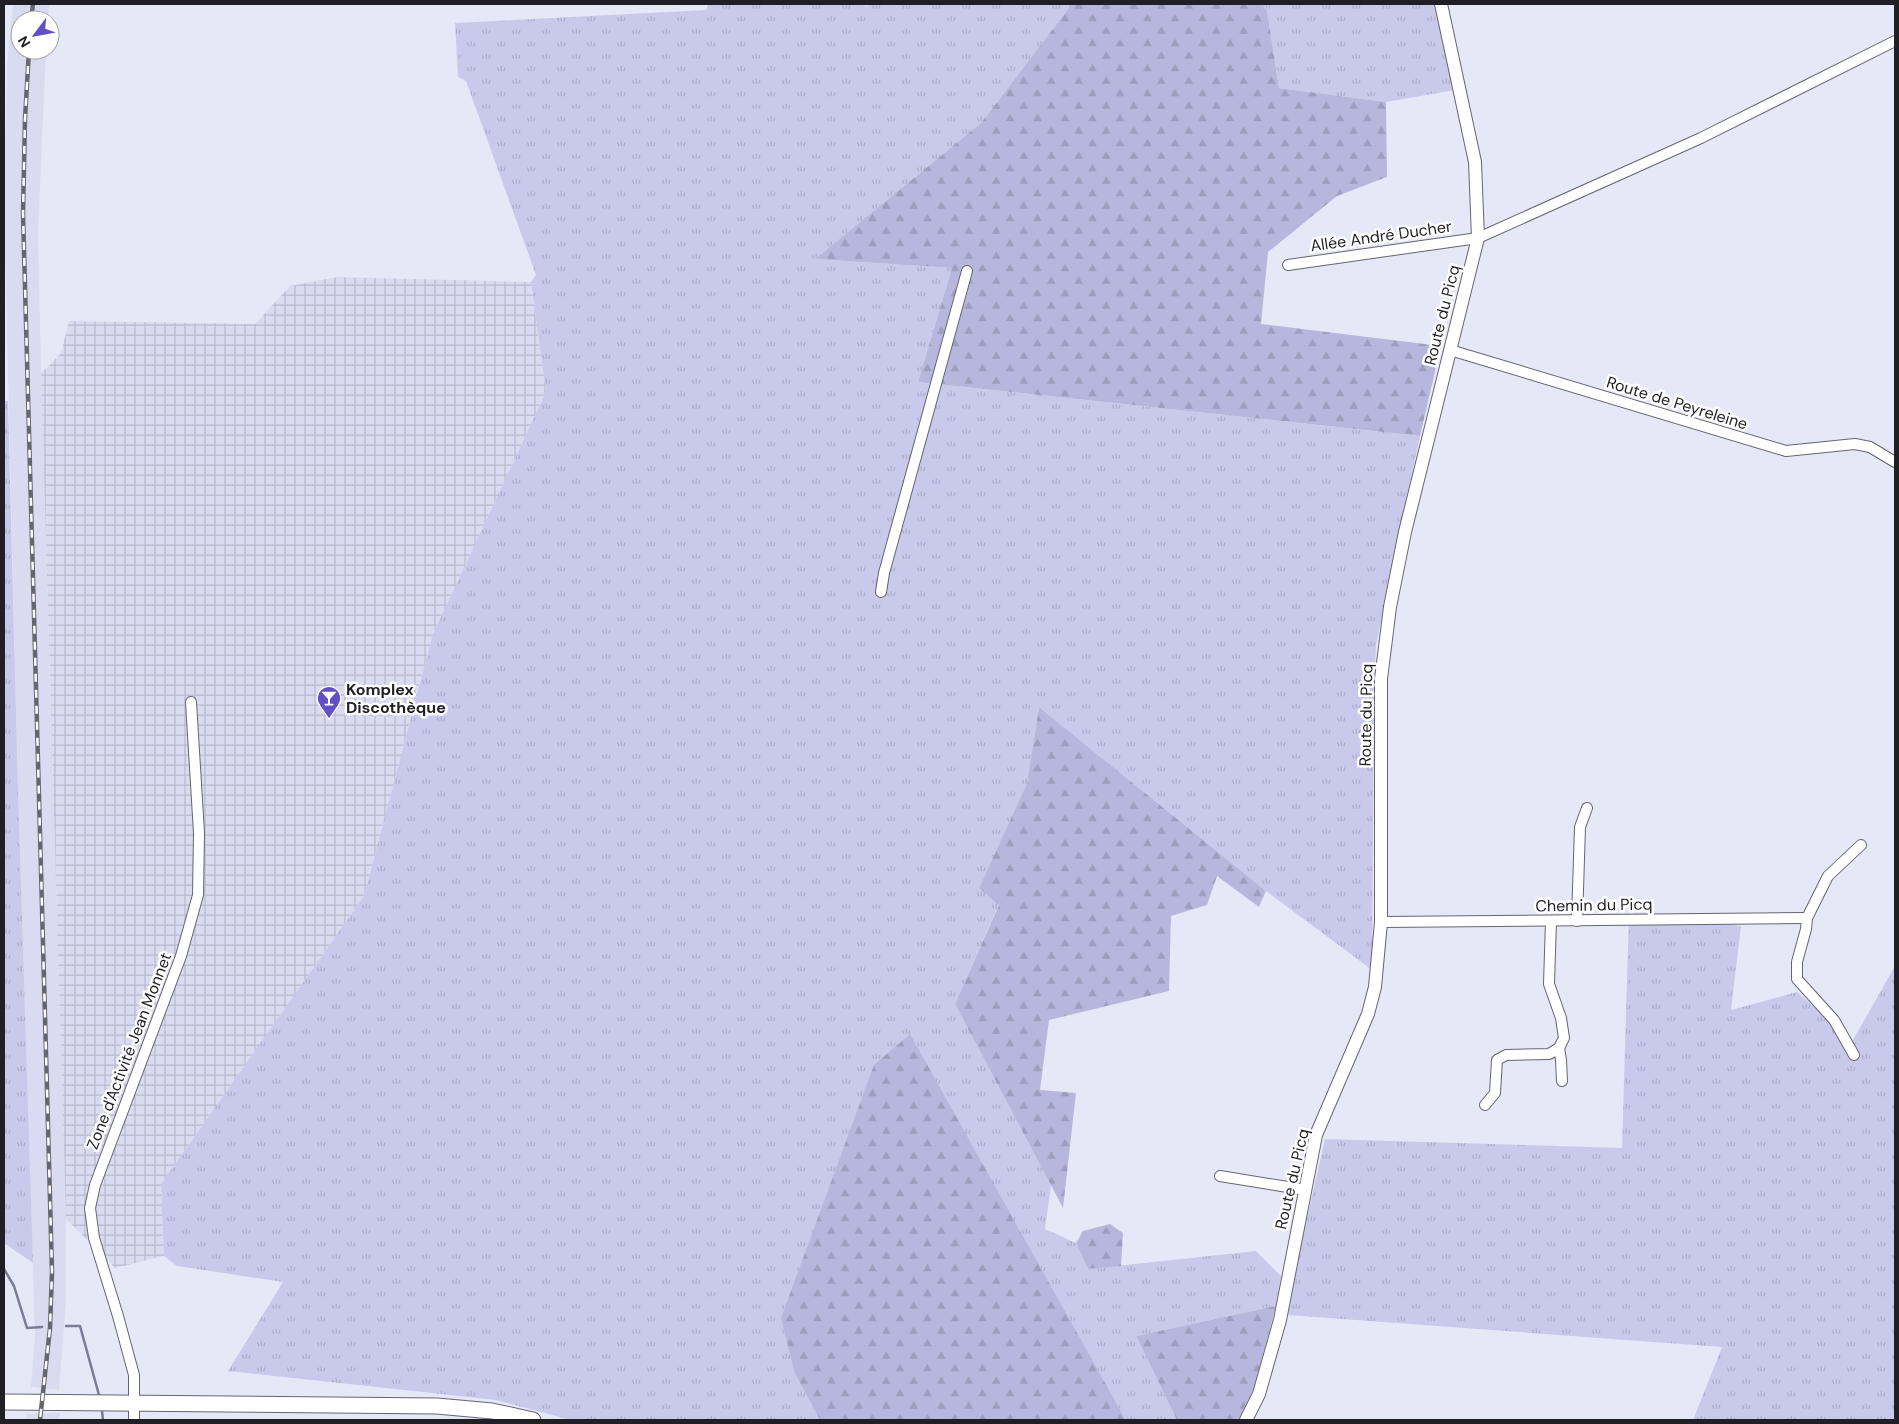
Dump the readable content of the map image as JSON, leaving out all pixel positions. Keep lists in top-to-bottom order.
{
  "streets": {
    "street": [
      "Allée André Ducher",
      "Route du Picq",
      "Route de Peyreleine",
      "Chemin du Picq",
      "Zone d'Activité Jean Monnet"
    ]
  },
  "crossings": [
    ["Allée André Ducher", "Route du Picq"],
    ["Route du Picq", "Route de Peyreleine"],
    ["Route du Picq", "Chemin du Picq"]
  ],
  "places": {
    "bar": ["Komplex Discothèque"]
  },
  "north": "bottom left"
}
